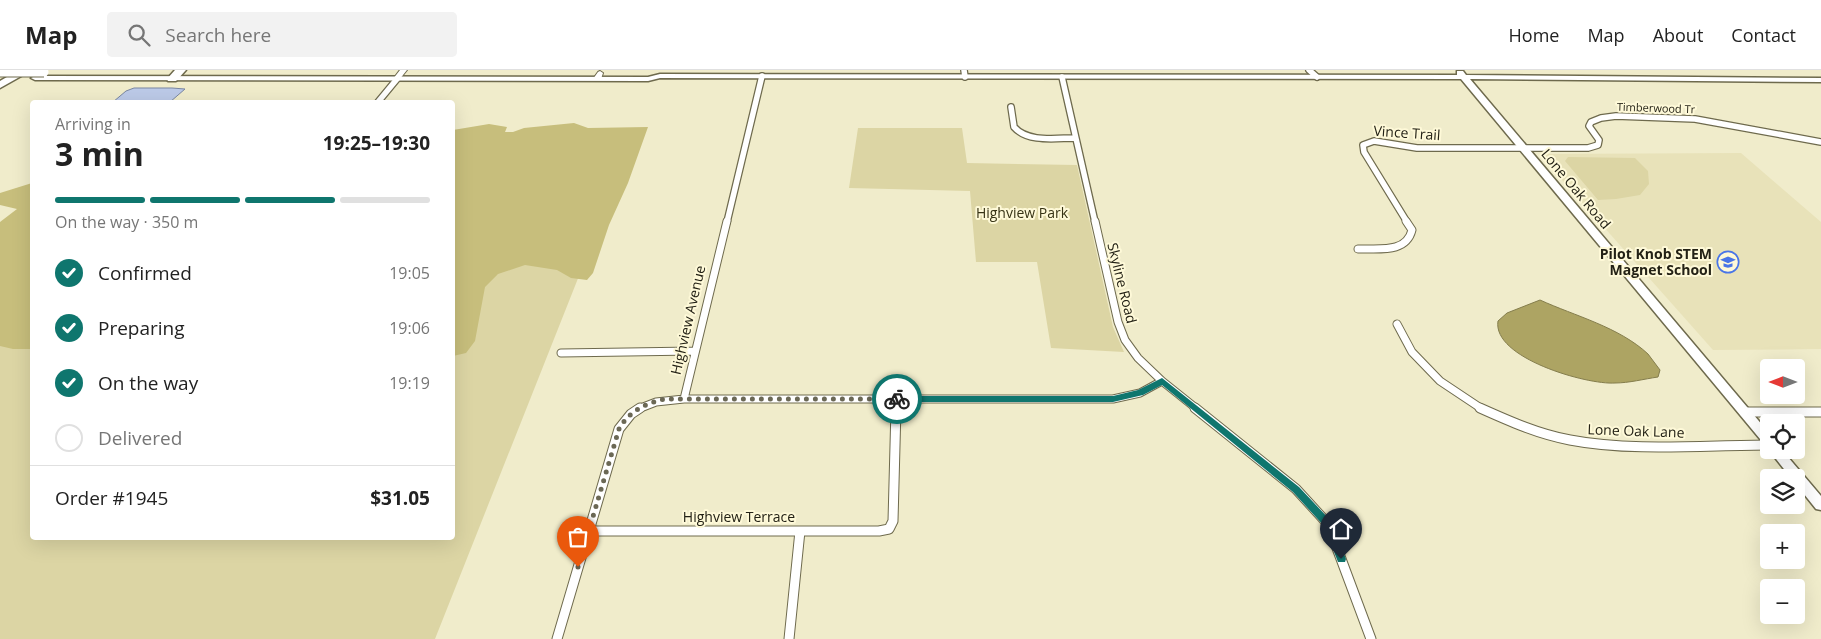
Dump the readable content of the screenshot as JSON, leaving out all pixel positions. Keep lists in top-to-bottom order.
{
  "streets": {
    "main road": ["Lone Oak Road"],
    "street": [
      "Timberwood Tr",
      "Vince Trail",
      "Skyline Road",
      "Highview Avenue",
      "Lone Oak Lane",
      "Highview Terrace"
    ]
  },
  "crossings": [
    ["Timberwood Tr", "Vince Trail"],
    ["Timberwood Tr", "Lone Oak Road"],
    ["Vince Trail", "Lone Oak Road"]
  ],
  "parks": ["Highview Park"],
  "places": {
    "school or university": ["Pilot Knob STEM Magnet School"]
  },
  "north": "left",
  "page": {
    "header": "Map",
    "search": "Search here",
    "nav": [
      "Home",
      "Map",
      "About",
      "Contact"
    ],
    "heading": ["3 min", "Arriving in", "19:25–19:30"],
    "panel": ["Order #1945", "$31.05"],
    "bar": "On the way · 350 m",
    "list": [
      ["Confirmed", "19:05"],
      ["Preparing", "19:06"],
      ["On the way", "19:19"],
      "Delivered"
    ],
    "map_buttons": ["+", "−"]
  }
}
